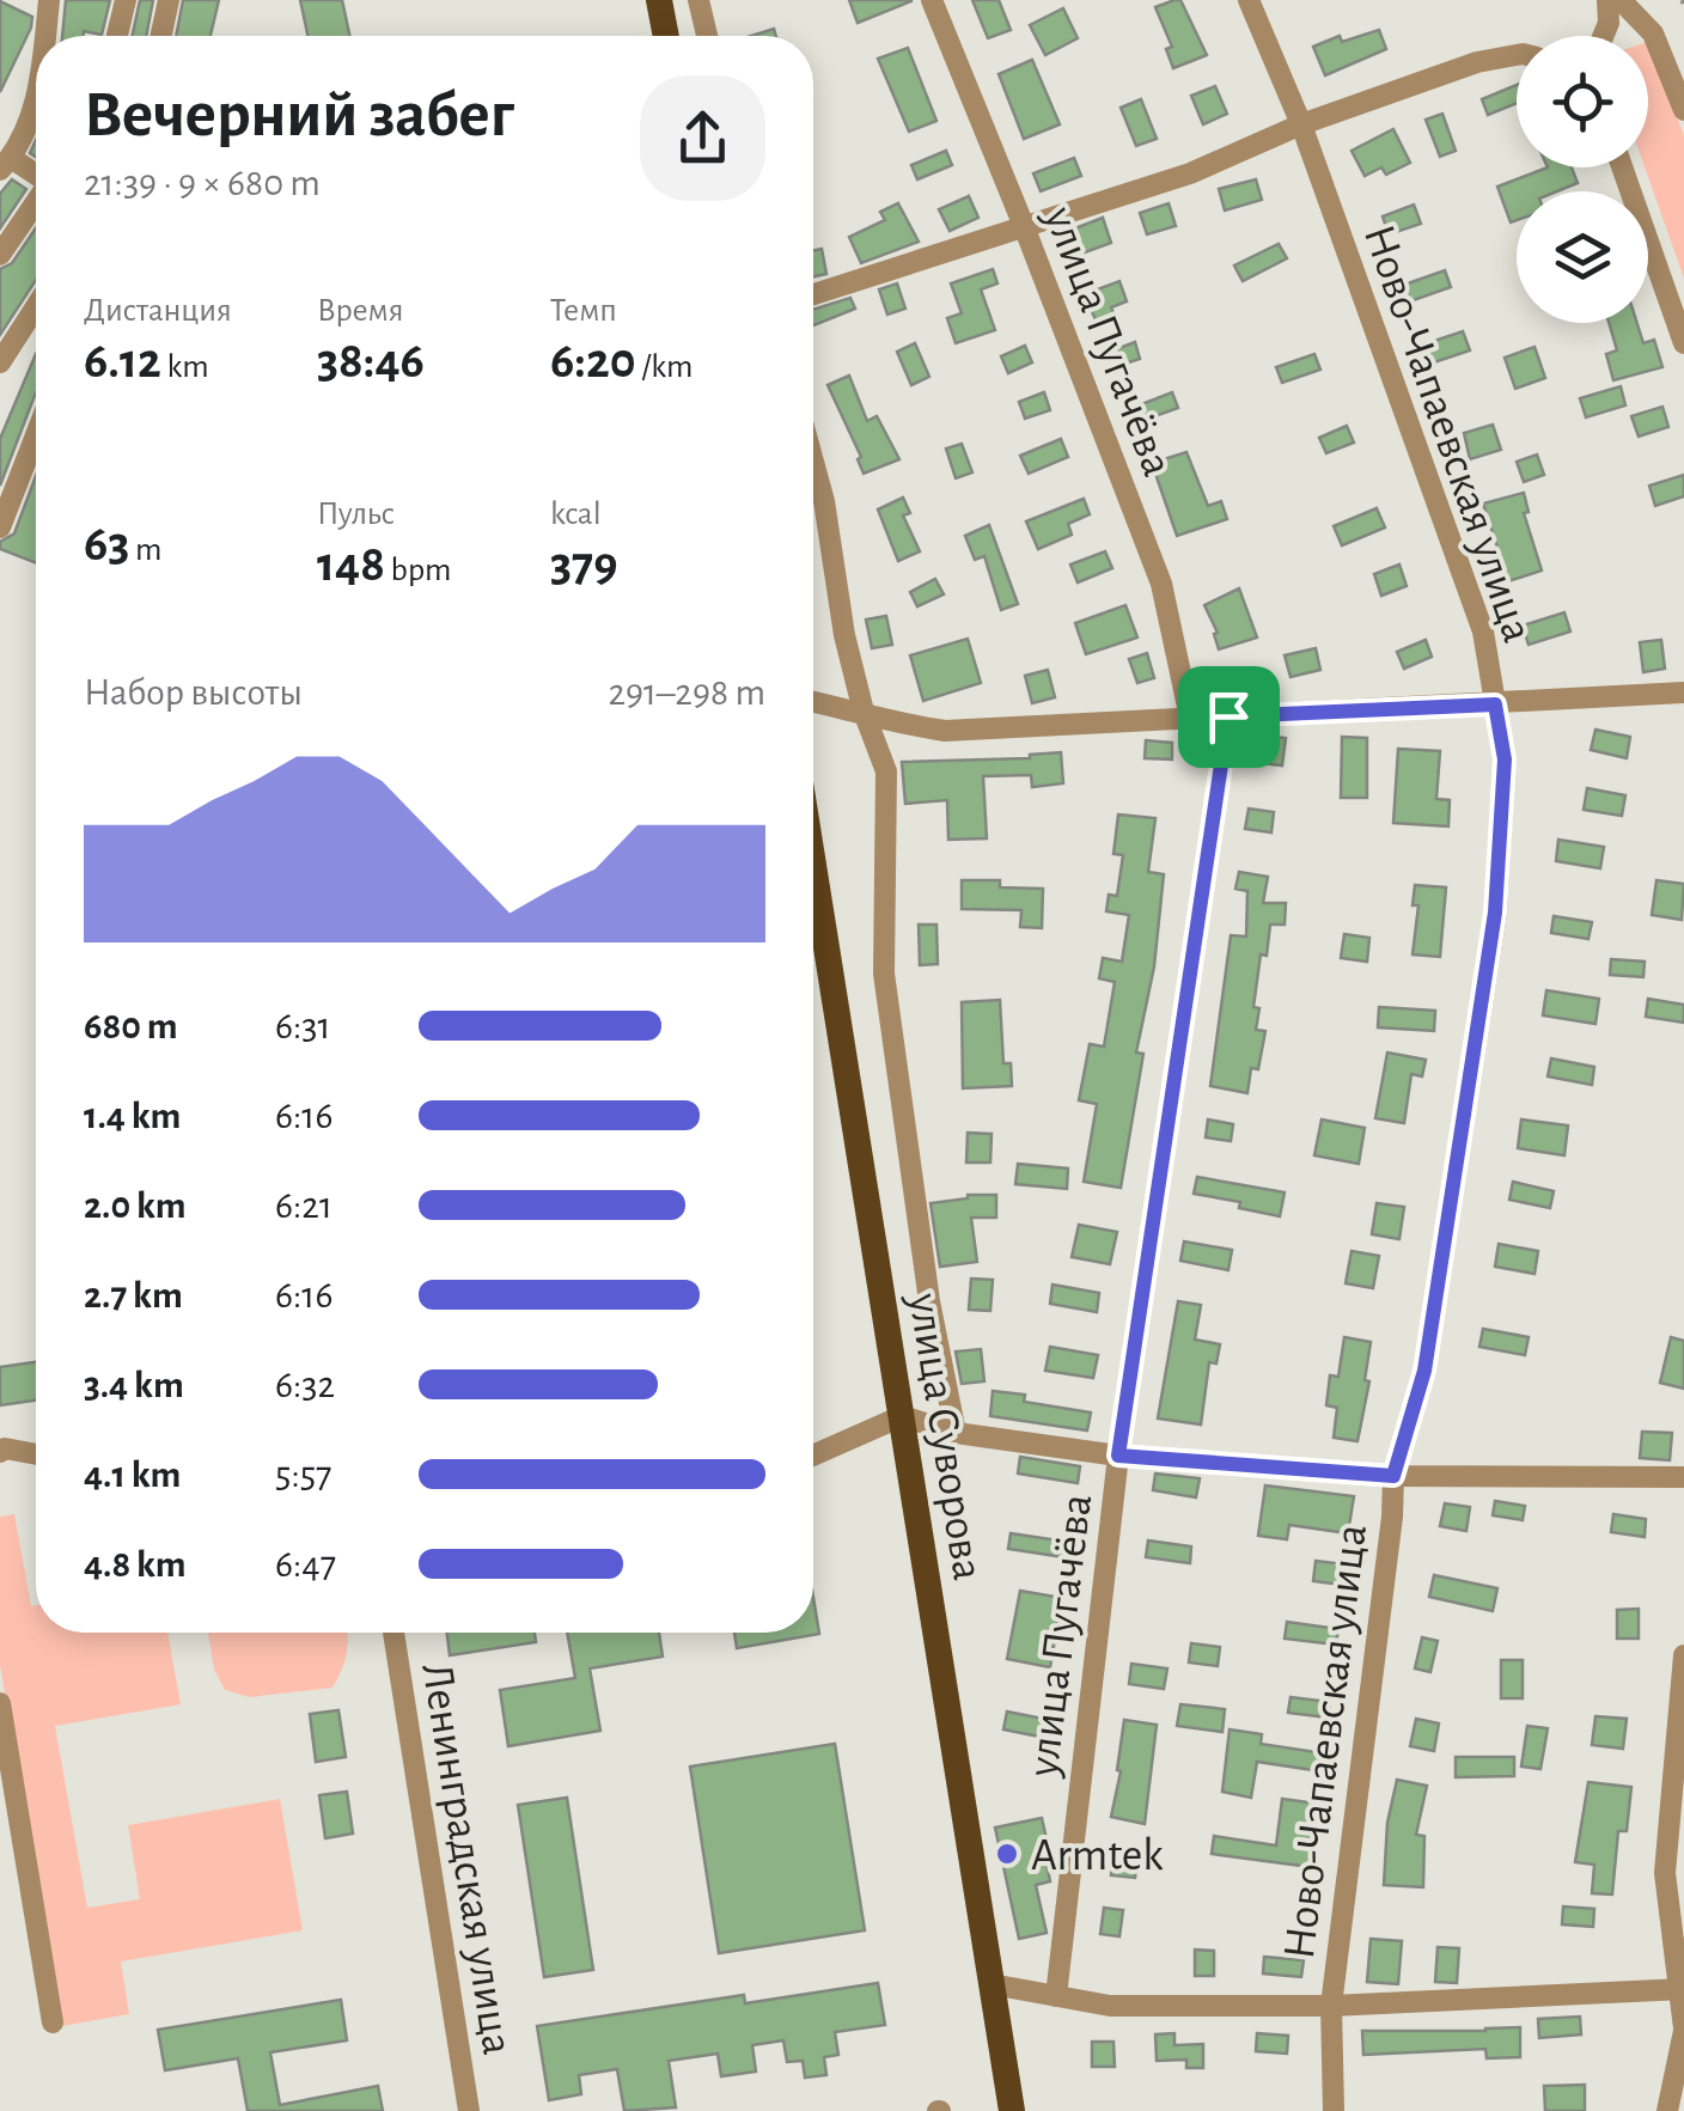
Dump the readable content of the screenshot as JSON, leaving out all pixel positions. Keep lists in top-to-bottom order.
{
  "streets": {
    "main road": ["улица Суворова"],
    "street": ["улица Пугачёва", "Ново-Чапаевская улица", "Ленинградская улица"]
  },
  "places": ["Armtek"],
  "page": {
    "heading": ["Вечерний забег", "21:39 · 9 × 680 m"],
    "stats": [
      ["Дистанция", "6.12 km"],
      ["Время", "38:46"],
      ["Темп", "6:20 /km"],
      ["63 m"],
      ["Пульс", "148 bpm"],
      ["kcal", "379"]
    ],
    "chart": ["Набор высоты", "291–298 m"],
    "list": [
      {
        "name": "680 m",
        "note": "6:31"
      },
      {
        "name": "1.4 km",
        "note": "6:16"
      },
      {
        "name": "2.0 km",
        "note": "6:21"
      },
      {
        "name": "2.7 km",
        "note": "6:16"
      },
      {
        "name": "3.4 km",
        "note": "6:32"
      },
      {
        "name": "4.1 km",
        "note": "5:57"
      },
      {
        "name": "4.8 km",
        "note": "6:47"
      }
    ]
  }
}
